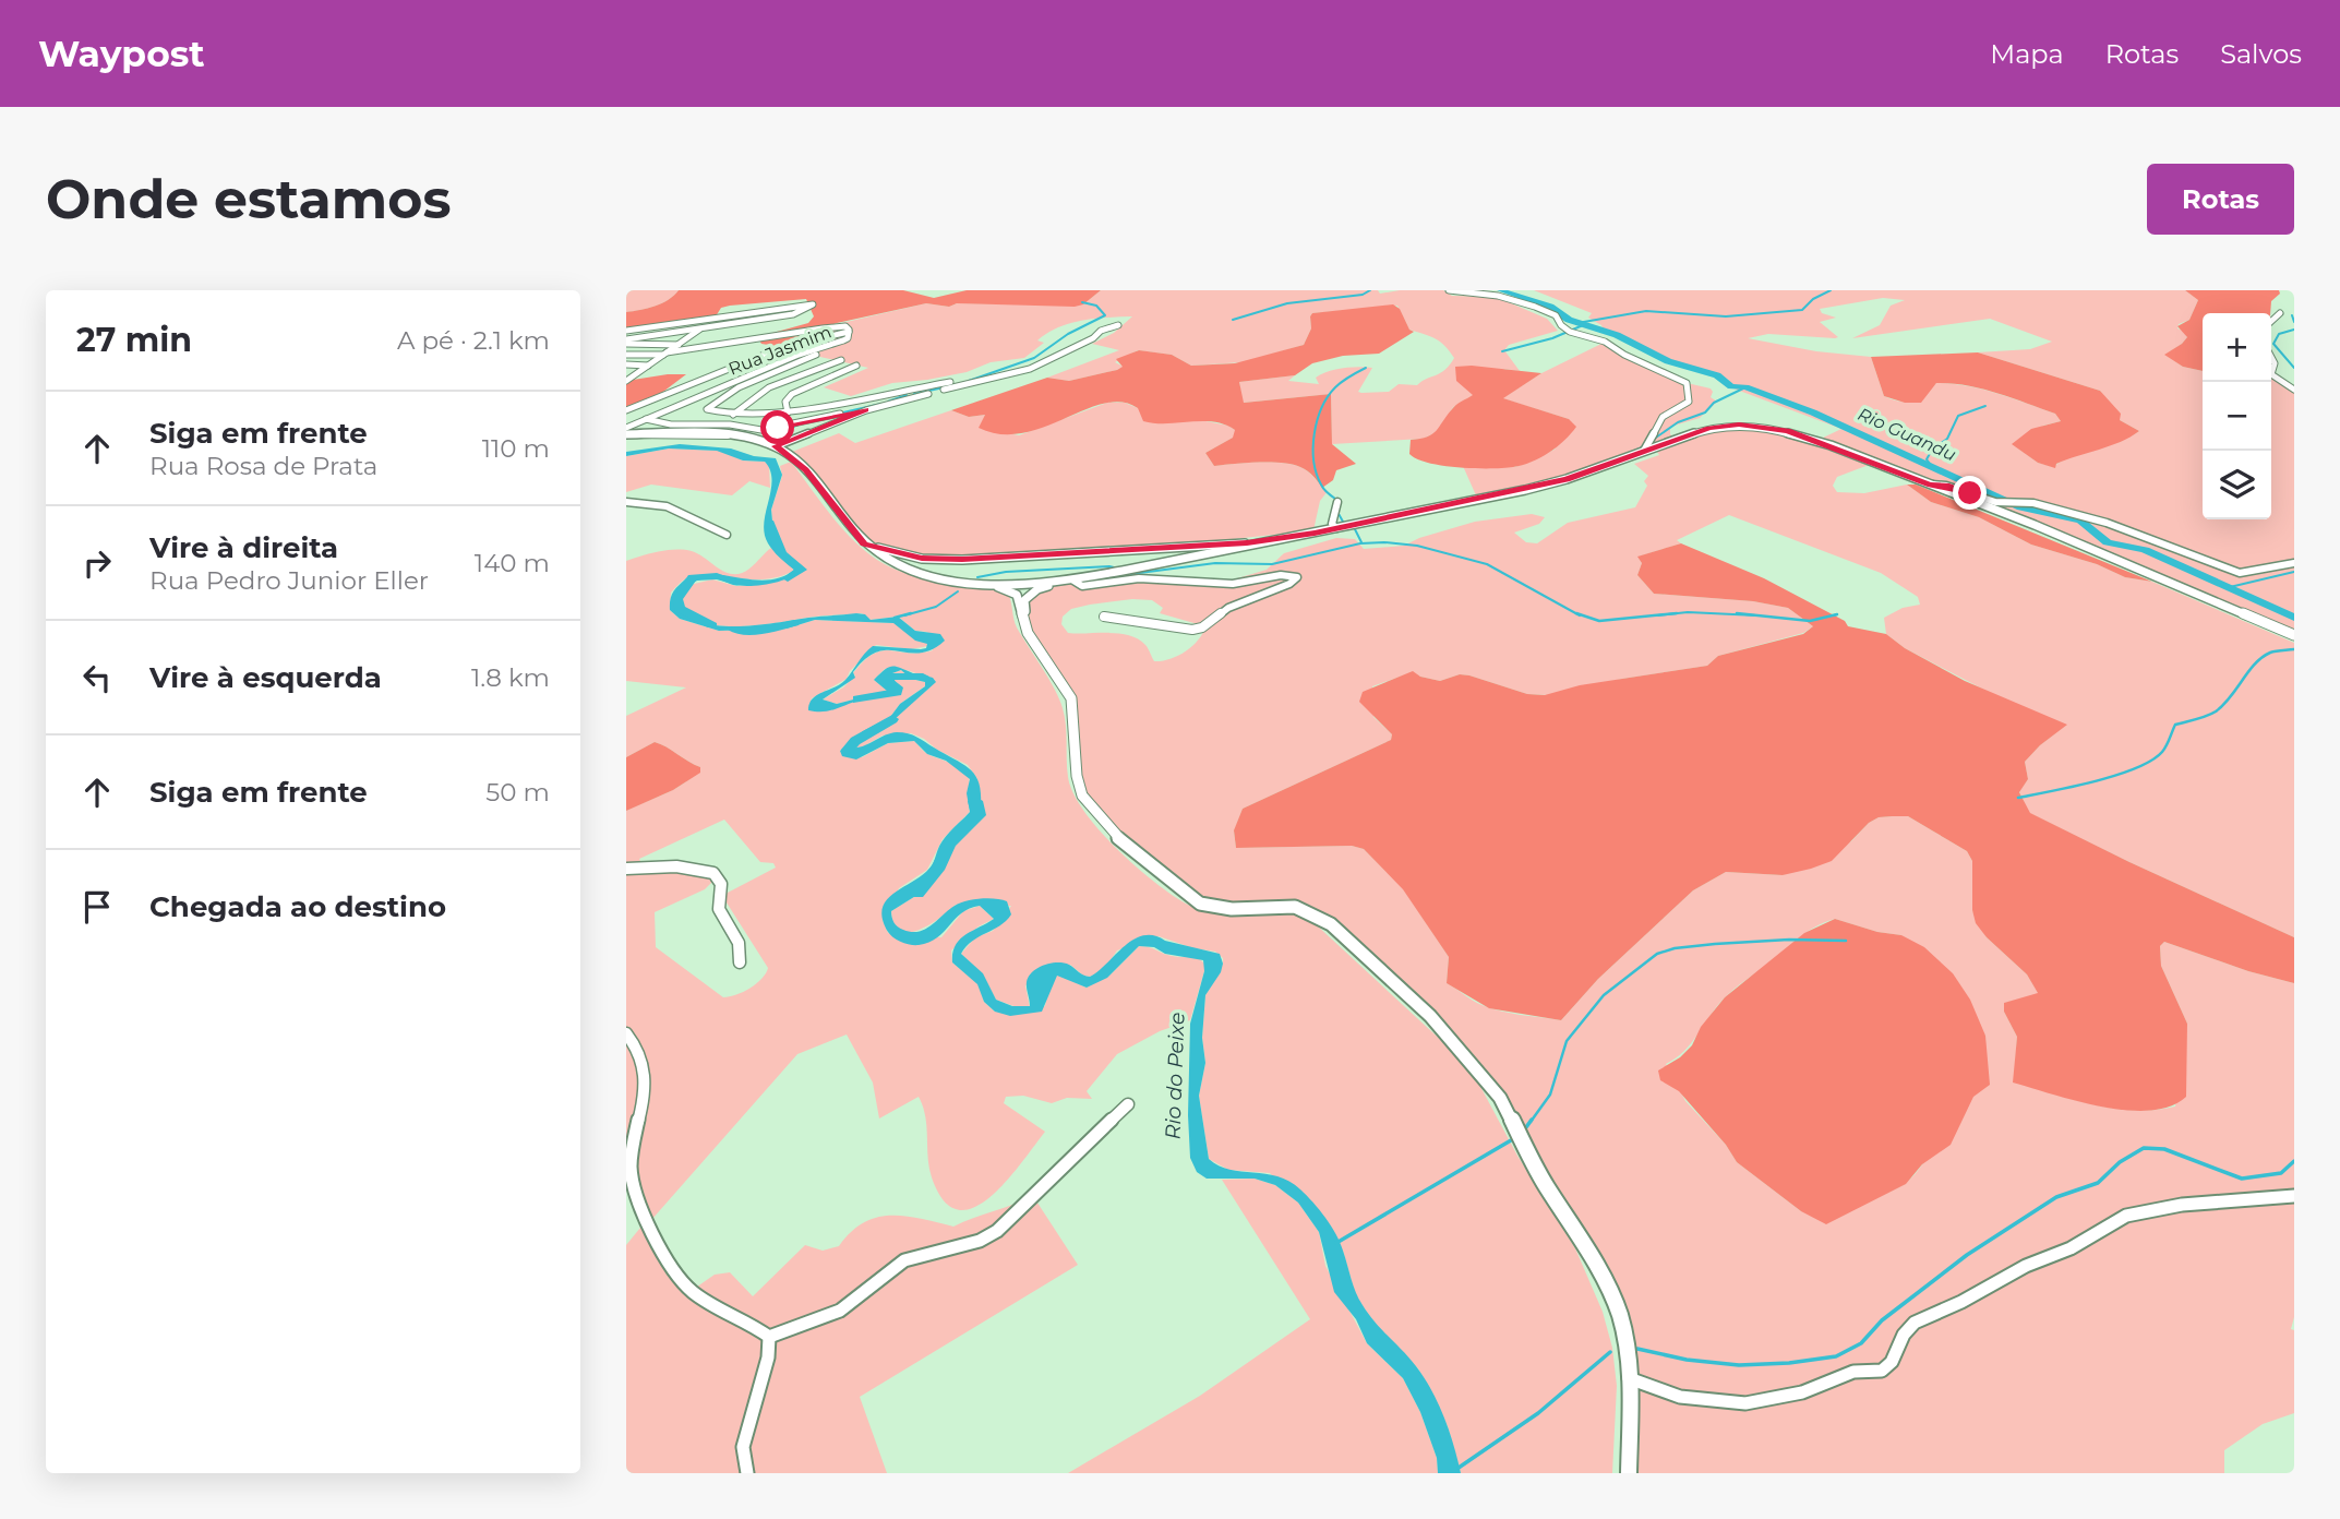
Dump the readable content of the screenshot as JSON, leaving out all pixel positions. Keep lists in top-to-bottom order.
{
  "streets": {
    "street": ["Rua Jasmim"]
  },
  "water": ["Rio Guandu", "Rio do Peixe"],
  "page": {
    "header": "Waypost",
    "nav": ["Mapa", "Rotas", "Salvos"],
    "buttons": "Rotas",
    "title": "Onde estamos",
    "heading": ["27 min", "A pé · 2.1 km"],
    "map_buttons": ["+", "−"],
    "list": [
      ["Siga em frente", "Rua Rosa de Prata", "110 m"],
      ["Vire à direita", "Rua Pedro Junior Eller", "140 m"],
      ["Vire à esquerda", "1.8 km"],
      ["Siga em frente", "50 m"],
      "Chegada ao destino"
    ]
  }
}
